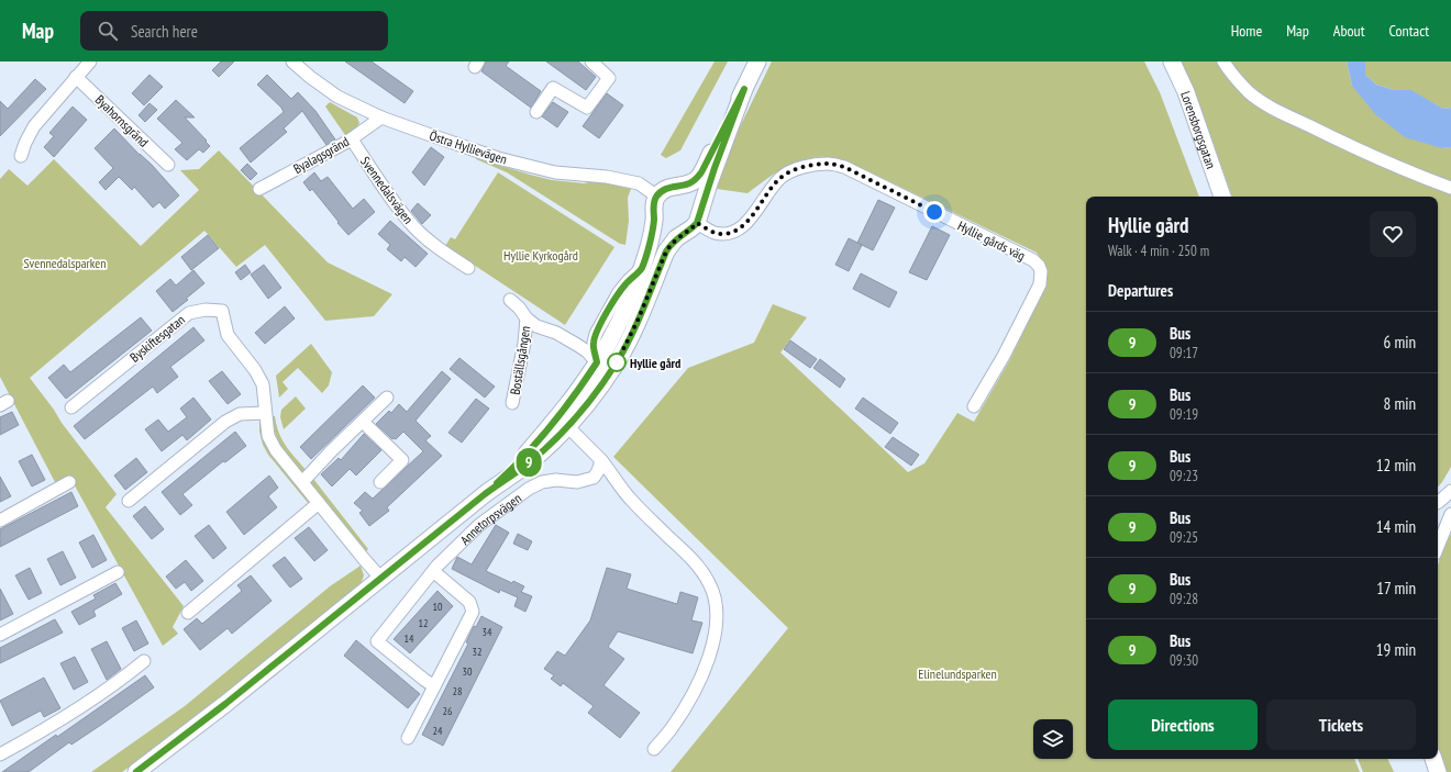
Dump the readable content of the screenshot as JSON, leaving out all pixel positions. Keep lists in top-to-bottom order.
{
  "streets": {
    "main road": ["Lorensborgsgatan", "Annetorpsvägen"],
    "street": [
      "Byahornsgränd",
      "Östra Hyllievägen",
      "Byalagsgränd",
      "Svennedalsvägen",
      "Hyllie gårds väg",
      "Byskiftesgatan",
      "Boställsgången"
    ]
  },
  "crossings": [
    ["Östra Hyllievägen", "Byalagsgränd"],
    ["Östra Hyllievägen", "Hyllie gårds väg"],
    ["Östra Hyllievägen", "Annetorpsvägen"],
    ["Byalagsgränd", "Svennedalsvägen"],
    ["Hyllie gårds väg", "Annetorpsvägen"],
    ["Byskiftesgatan", "Annetorpsvägen"]
  ],
  "parks": ["Hyllie Kyrkogård", "Svennedalsparken", "Elinelundsparken"],
  "places": ["Hyllie gård"],
  "lines": ["bus line 9"],
  "house_numbers": [
    "10",
    "12",
    "34",
    "14",
    "32",
    "30",
    "28",
    "26",
    "24"
  ],
  "page": {
    "header": "Map",
    "search": "Search here",
    "nav": [
      "Home",
      "Map",
      "About",
      "Contact"
    ],
    "on_map": "9",
    "heading": [
      ["Hyllie gård", "Walk · 4 min · 250 m"],
      "Departures"
    ],
    "list": [
      {
        "mark": "9",
        "name": "Bus",
        "note": "09:17",
        "value": "6 min"
      },
      {
        "mark": "9",
        "name": "Bus",
        "note": "09:19",
        "value": "8 min"
      },
      {
        "mark": "9",
        "name": "Bus",
        "note": "09:23",
        "value": "12 min"
      },
      {
        "mark": "9",
        "name": "Bus",
        "note": "09:25",
        "value": "14 min"
      },
      {
        "mark": "9",
        "name": "Bus",
        "note": "09:28",
        "value": "17 min"
      },
      {
        "mark": "9",
        "name": "Bus",
        "note": "09:30",
        "value": "19 min"
      }
    ],
    "buttons": ["Directions", "Tickets"]
  }
}
